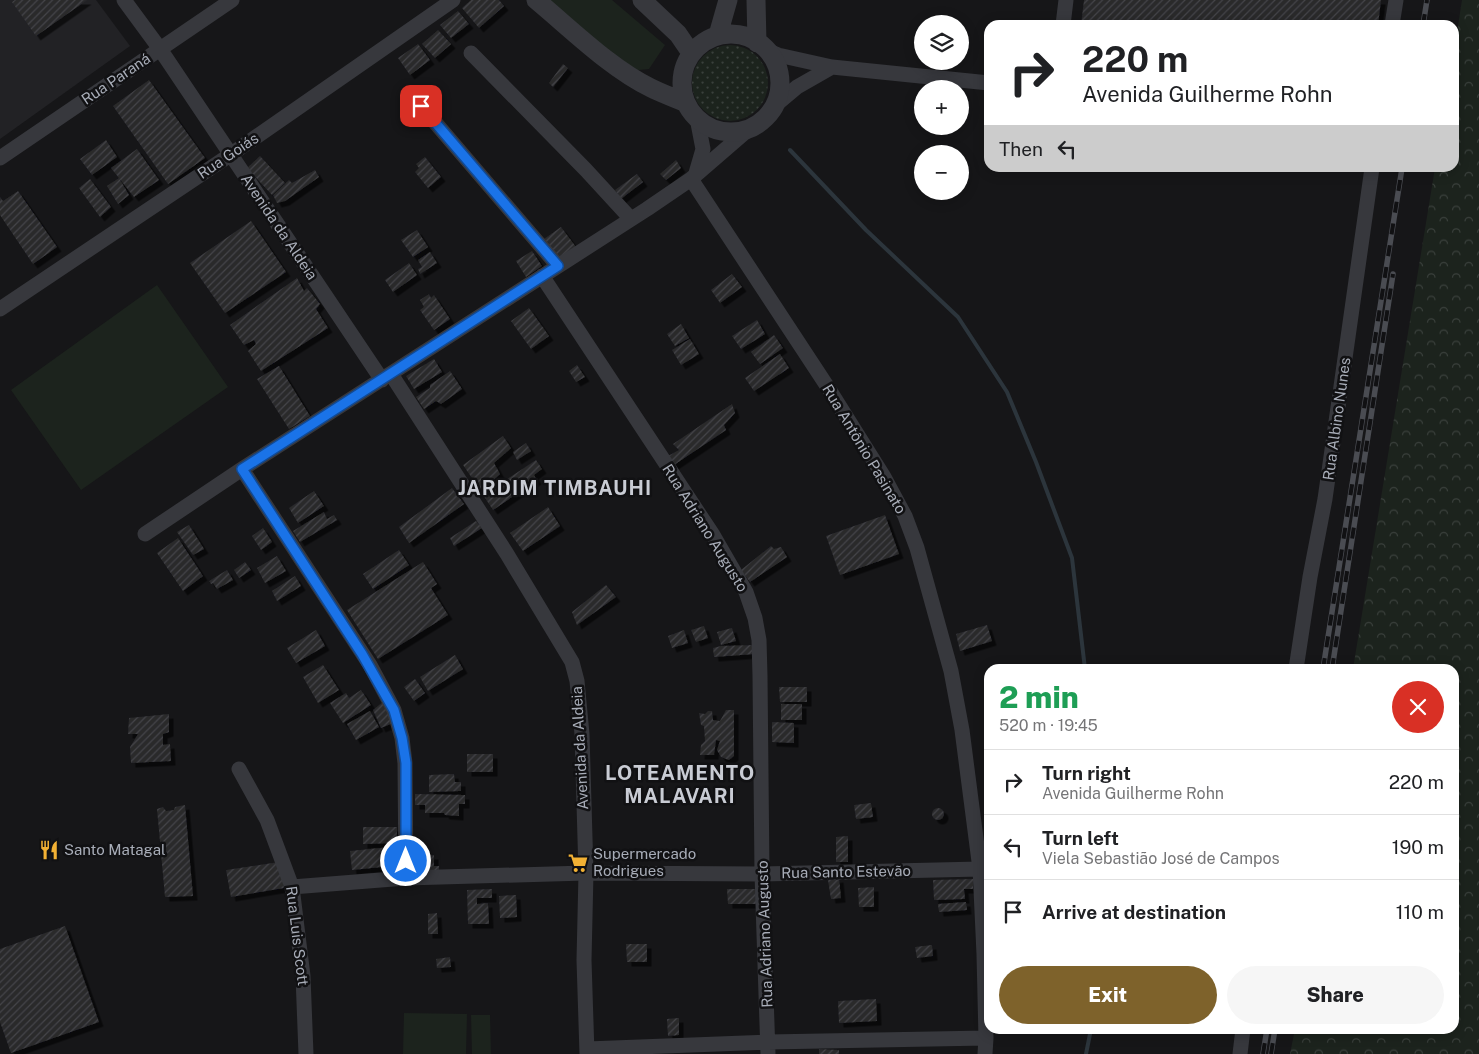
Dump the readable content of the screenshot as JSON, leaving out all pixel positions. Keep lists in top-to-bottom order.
{
  "streets": {
    "street": [
      "Rua Paraná",
      "Rua Goiás",
      "Avenida da Aldeia",
      "Rua Albino Nunes",
      "Rua Antônio Pasinato",
      "Rua Adriano Augusto",
      "Rua Santo Estevão",
      "Rua Luis Scott"
    ]
  },
  "crossings": [
    ["Rua Paraná", "Avenida da Aldeia"],
    ["Rua Goiás", "Avenida da Aldeia"],
    ["Avenida da Aldeia", "Rua Santo Estevão"],
    ["Rua Antônio Pasinato", "Rua Santo Estevão"],
    ["Rua Adriano Augusto", "Rua Santo Estevão"],
    ["Rua Santo Estevão", "Rua Luis Scott"]
  ],
  "districts": ["JARDIM TIMBAUHI", "LOTEAMENTO MALAVARI"],
  "places": {
    "restaurant": ["Santo Matagal"],
    "supermarket": ["Supermercado Rodrigues"]
  },
  "page": {
    "map_buttons": ["+", "−"],
    "turn": ["220 m", "Avenida Guilherme Rohn"],
    "then": "Then",
    "heading": ["2 min", "520 m · 19:45"],
    "list": [
      {
        "name": "Turn right",
        "note": "Avenida Guilherme Rohn",
        "value": "220 m"
      },
      {
        "name": "Turn left",
        "note": "Viela Sebastião José de Campos",
        "value": "190 m"
      },
      {
        "name": "Arrive at destination",
        "value": "110 m"
      }
    ],
    "buttons": ["Exit", "Share"]
  }
}
